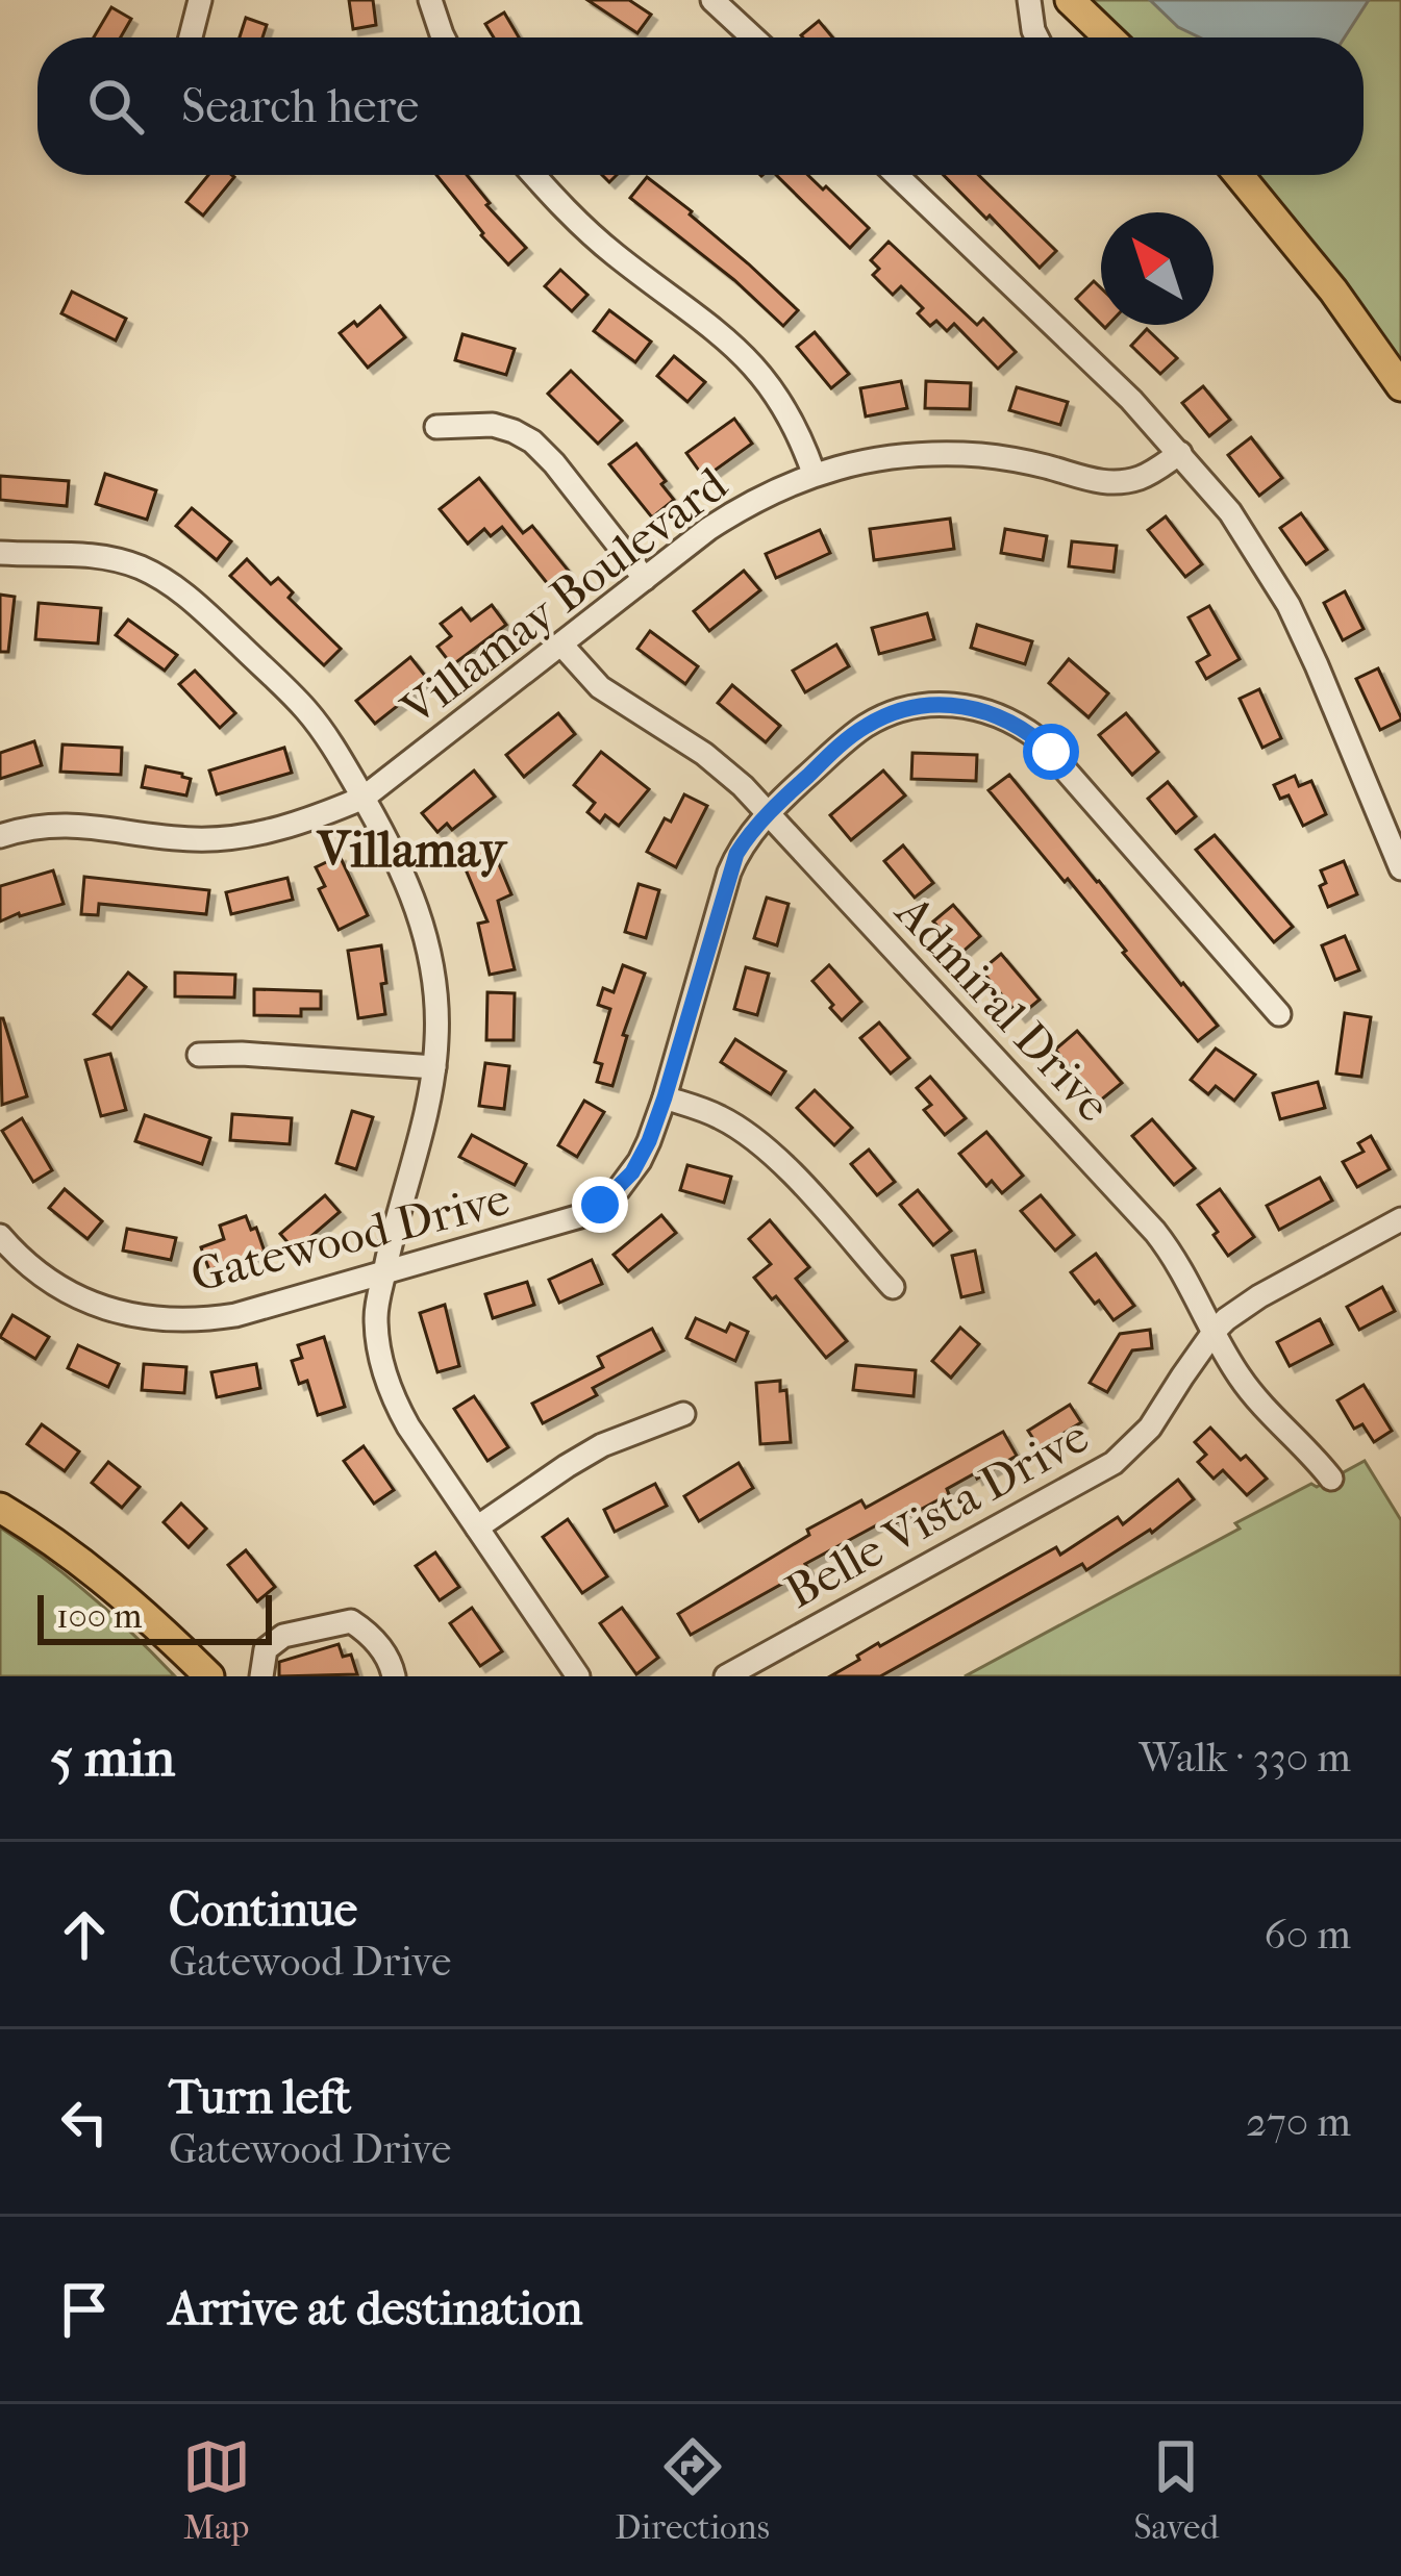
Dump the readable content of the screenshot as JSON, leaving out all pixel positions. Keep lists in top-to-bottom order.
{
  "streets": {
    "street": [
      "Villamay Boulevard",
      "Admiral Drive",
      "Gatewood Drive",
      "Belle Vista Drive"
    ]
  },
  "crossings": [
    ["Villamay Boulevard", "Admiral Drive"],
    ["Admiral Drive", "Gatewood Drive"],
    ["Admiral Drive", "Belle Vista Drive"]
  ],
  "districts": ["Villamay"],
  "scale_bar": "100 m",
  "north": "top left",
  "page": {
    "search": "Search here",
    "scale": "100 m",
    "heading": ["5 min", "Walk · 330 m"],
    "list": [
      ["Continue", "Gatewood Drive", "60 m"],
      ["Turn left", "Gatewood Drive", "270 m"],
      "Arrive at destination"
    ],
    "nav": ["Map", "Directions", "Saved"]
  }
}
